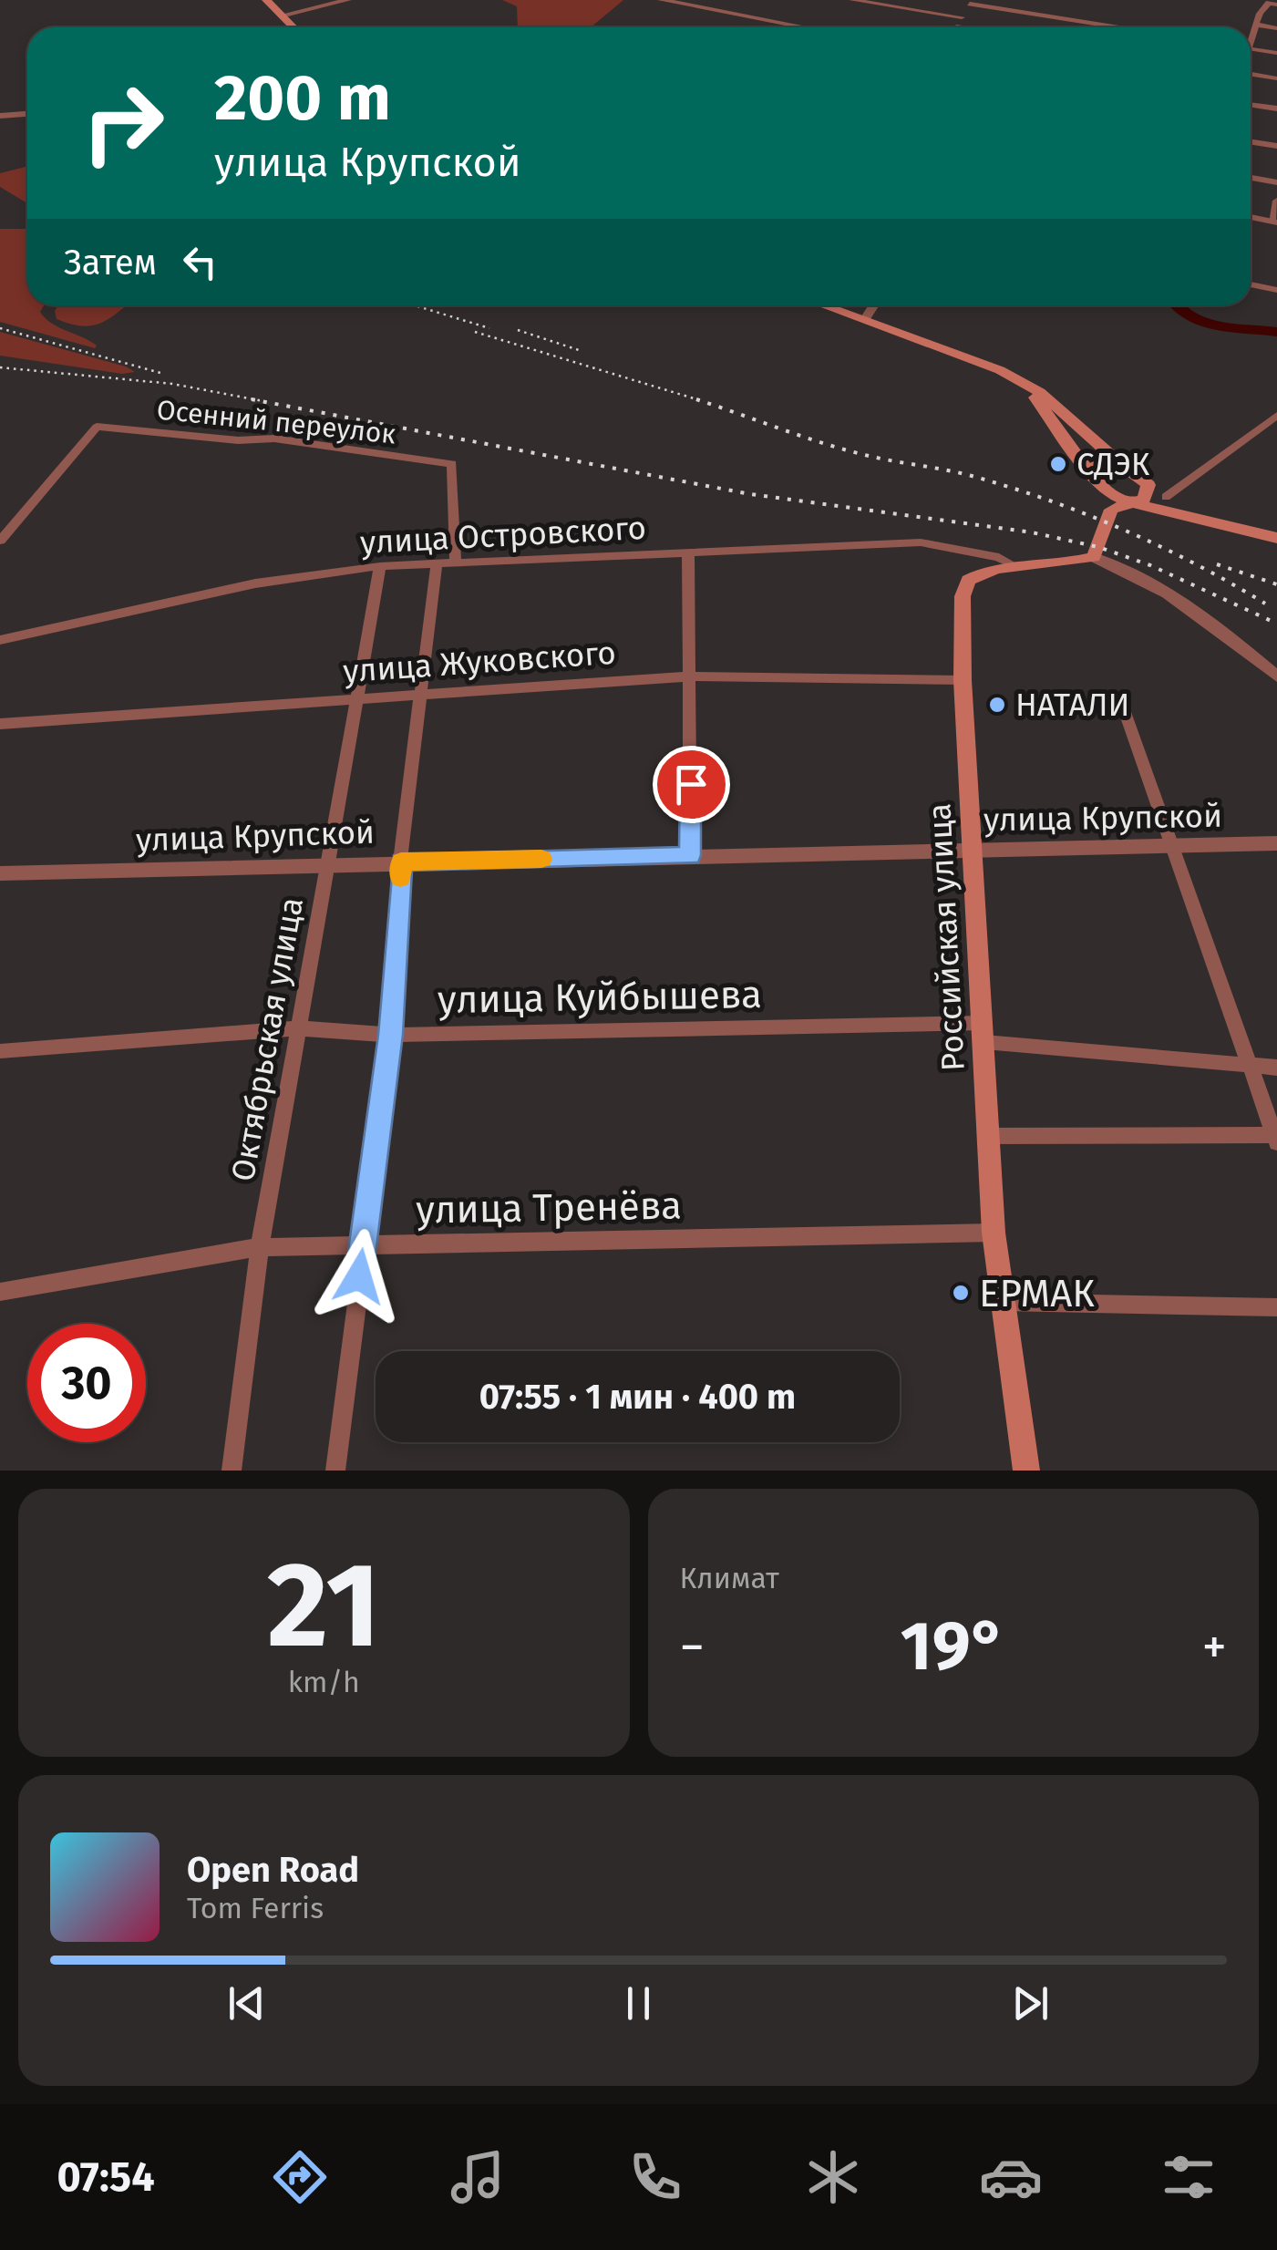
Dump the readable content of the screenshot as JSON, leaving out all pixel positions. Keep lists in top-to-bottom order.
{
  "streets": {
    "main road": ["Российская улица"],
    "street": [
      "Осенний переулок",
      "улица Островского",
      "улица Жуковского",
      "улица Крупской",
      "улица Куйбышева",
      "Октябрьская улица",
      "улица Тренёва"
    ]
  },
  "crossings": [
    ["Осенний переулок", "улица Островского"],
    ["улица Островского", "Российская улица"],
    ["улица Островского", "Октябрьская улица"],
    ["улица Жуковского", "Российская улица"],
    ["улица Жуковского", "Октябрьская улица"],
    ["улица Крупской", "Российская улица"],
    ["улица Крупской", "Октябрьская улица"],
    ["Российская улица", "улица Куйбышева"],
    ["Российская улица", "улица Тренёва"],
    ["улица Куйбышева", "Октябрьская улица"],
    ["Октябрьская улица", "улица Тренёва"]
  ],
  "places": ["СДЭК", "НАТАЛИ", "ЕРМАК"],
  "page": {
    "turn": ["200 m", "улица Крупской"],
    "then": "Затем",
    "limit": "30",
    "trip": "07:55 · 1 мин · 400 m",
    "tile": [
      ["21", "km/h"],
      "Климат"
    ],
    "heat": ["−", "19°", "+"],
    "song": ["Open Road", "Tom Ferris"],
    "tabs": "07:54"
  }
}
